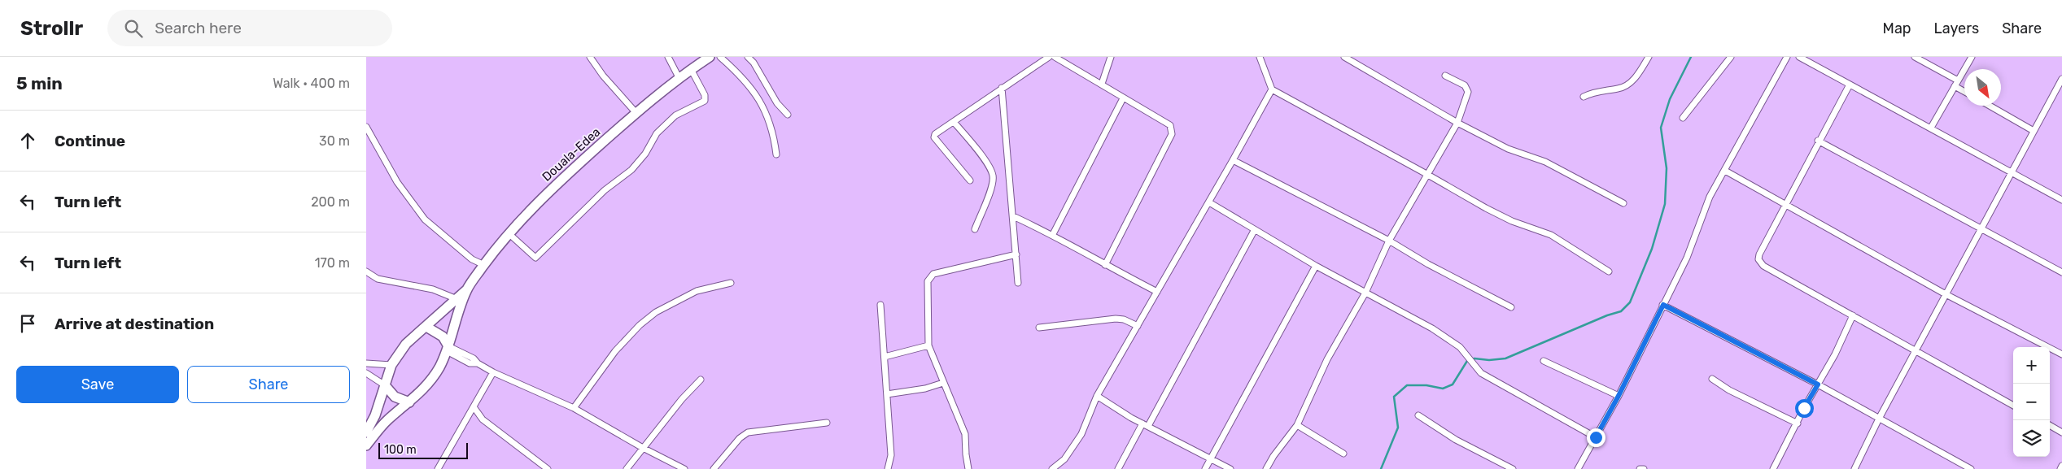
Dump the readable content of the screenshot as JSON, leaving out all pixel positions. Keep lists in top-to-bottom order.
{
  "streets": {
    "highway": ["Douala-Edea"]
  },
  "scale_bar": "100 m",
  "north": "bottom right",
  "page": {
    "header": "Strollr",
    "search": "Search here",
    "nav": ["Map", "Layers", "Share"],
    "heading": ["5 min", "Walk · 400 m"],
    "list": [
      ["Continue", "30 m"],
      ["Turn left", "200 m"],
      ["Turn left", "170 m"],
      "Arrive at destination"
    ],
    "map_buttons": ["+", "−"],
    "buttons": ["Save", "Share"],
    "scale": "100 m"
  }
}
